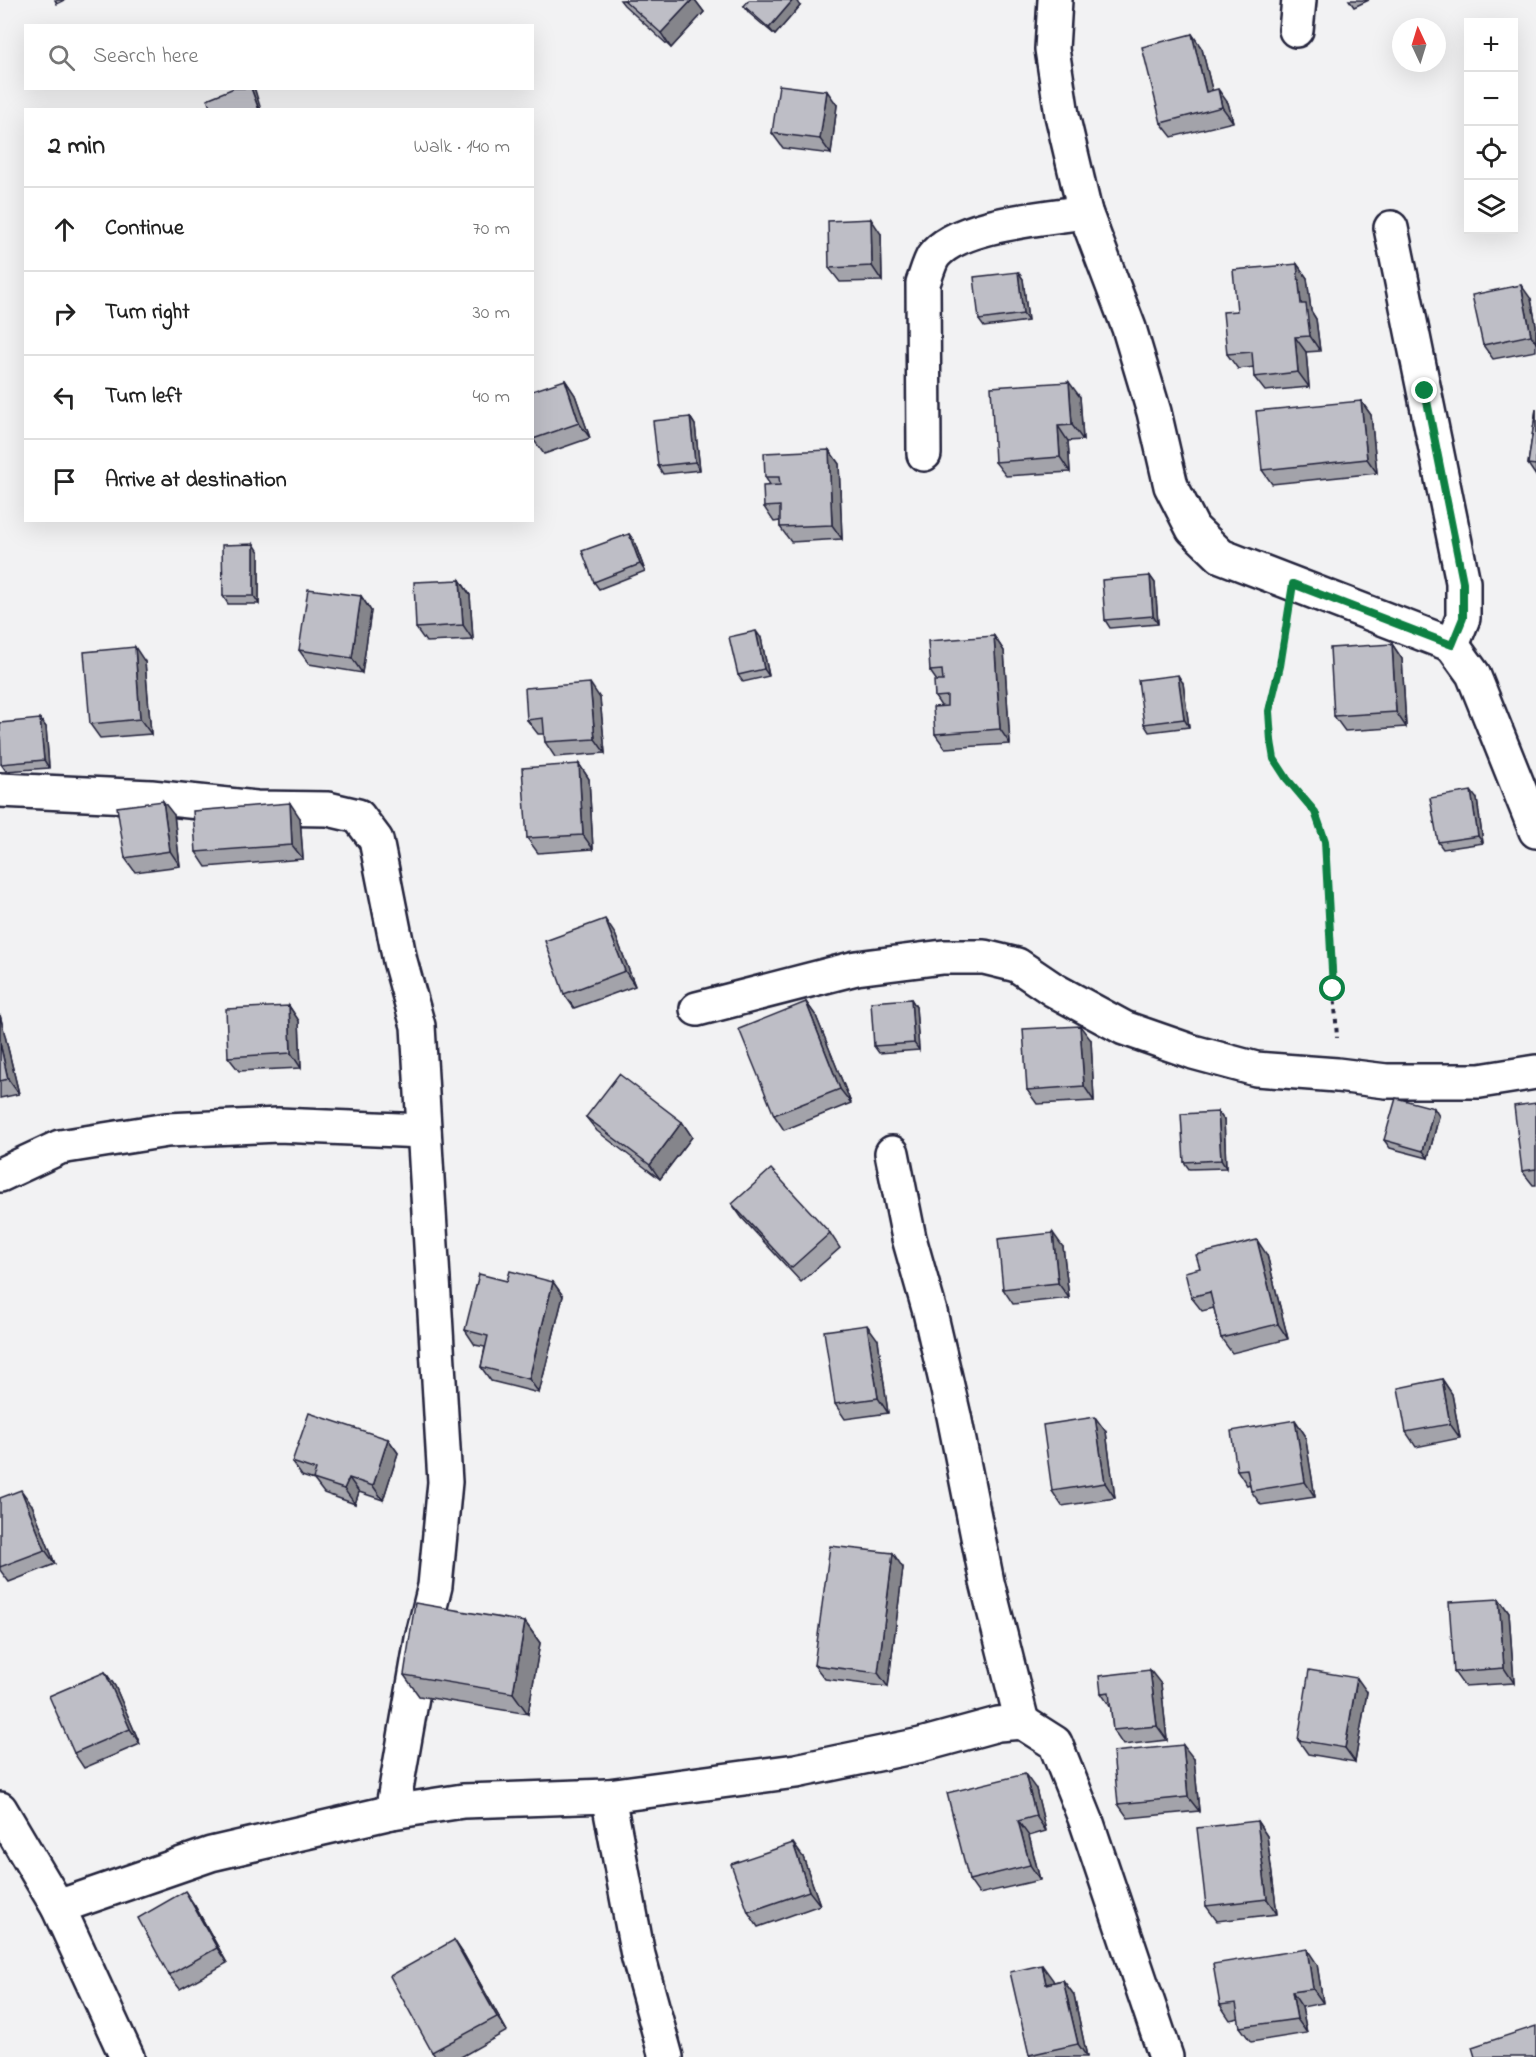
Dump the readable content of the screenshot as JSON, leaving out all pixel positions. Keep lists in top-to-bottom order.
{
  "north": "top",
  "page": {
    "map_buttons": ["+", "−"],
    "search": "Search here",
    "heading": ["2 min", "Walk · 140 m"],
    "list": [
      ["Continue", "70 m"],
      ["Turn right", "30 m"],
      ["Turn left", "40 m"],
      "Arrive at destination"
    ]
  }
}
